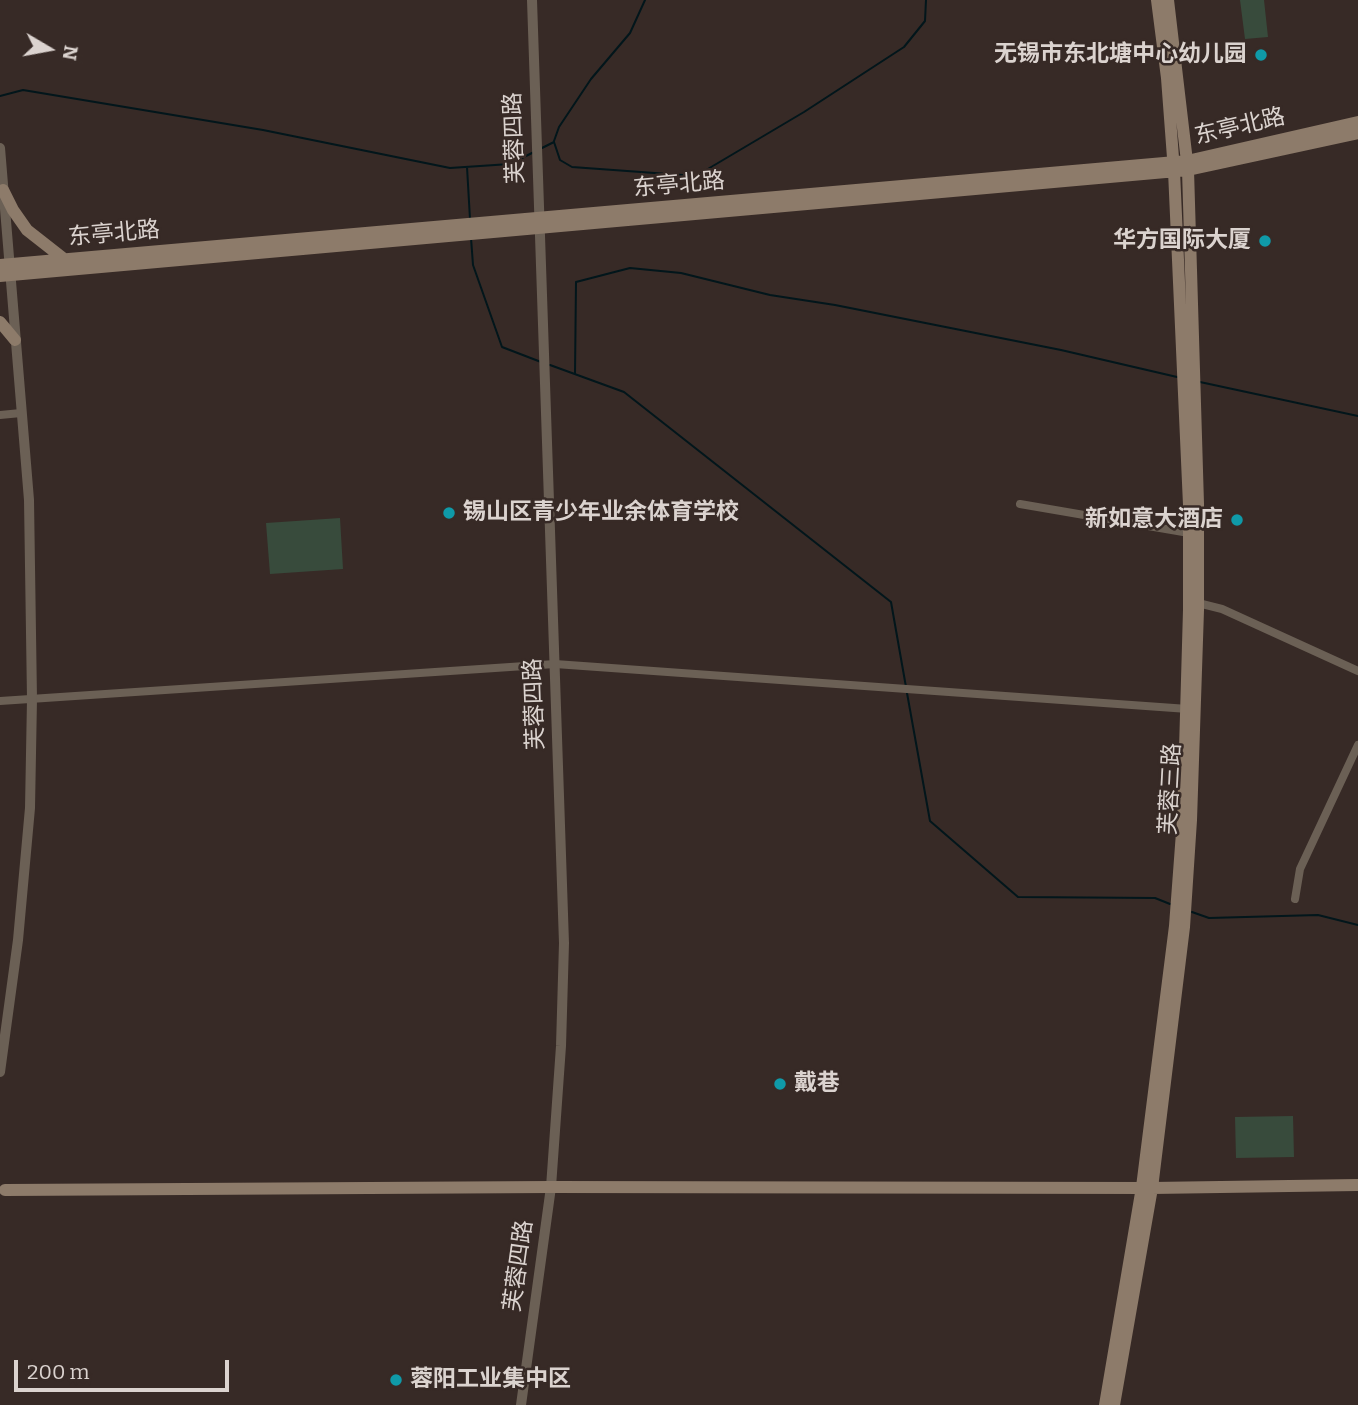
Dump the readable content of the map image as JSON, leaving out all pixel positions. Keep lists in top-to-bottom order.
{
  "streets": {
    "main road": ["东亭北路", "芙蓉三路"],
    "street": ["芙蓉四路"]
  },
  "crossings": [
    ["东亭北路", "芙蓉四路"],
    ["东亭北路", "芙蓉三路"]
  ],
  "places": [
    "无锡市东北塘中心幼儿园",
    "华方国际大厦",
    "锡山区青少年业余体育学校",
    "新如意大酒店",
    "戴巷",
    "蓉阳工业集中区"
  ],
  "scale_bar": "200 m",
  "north": "right"
}
